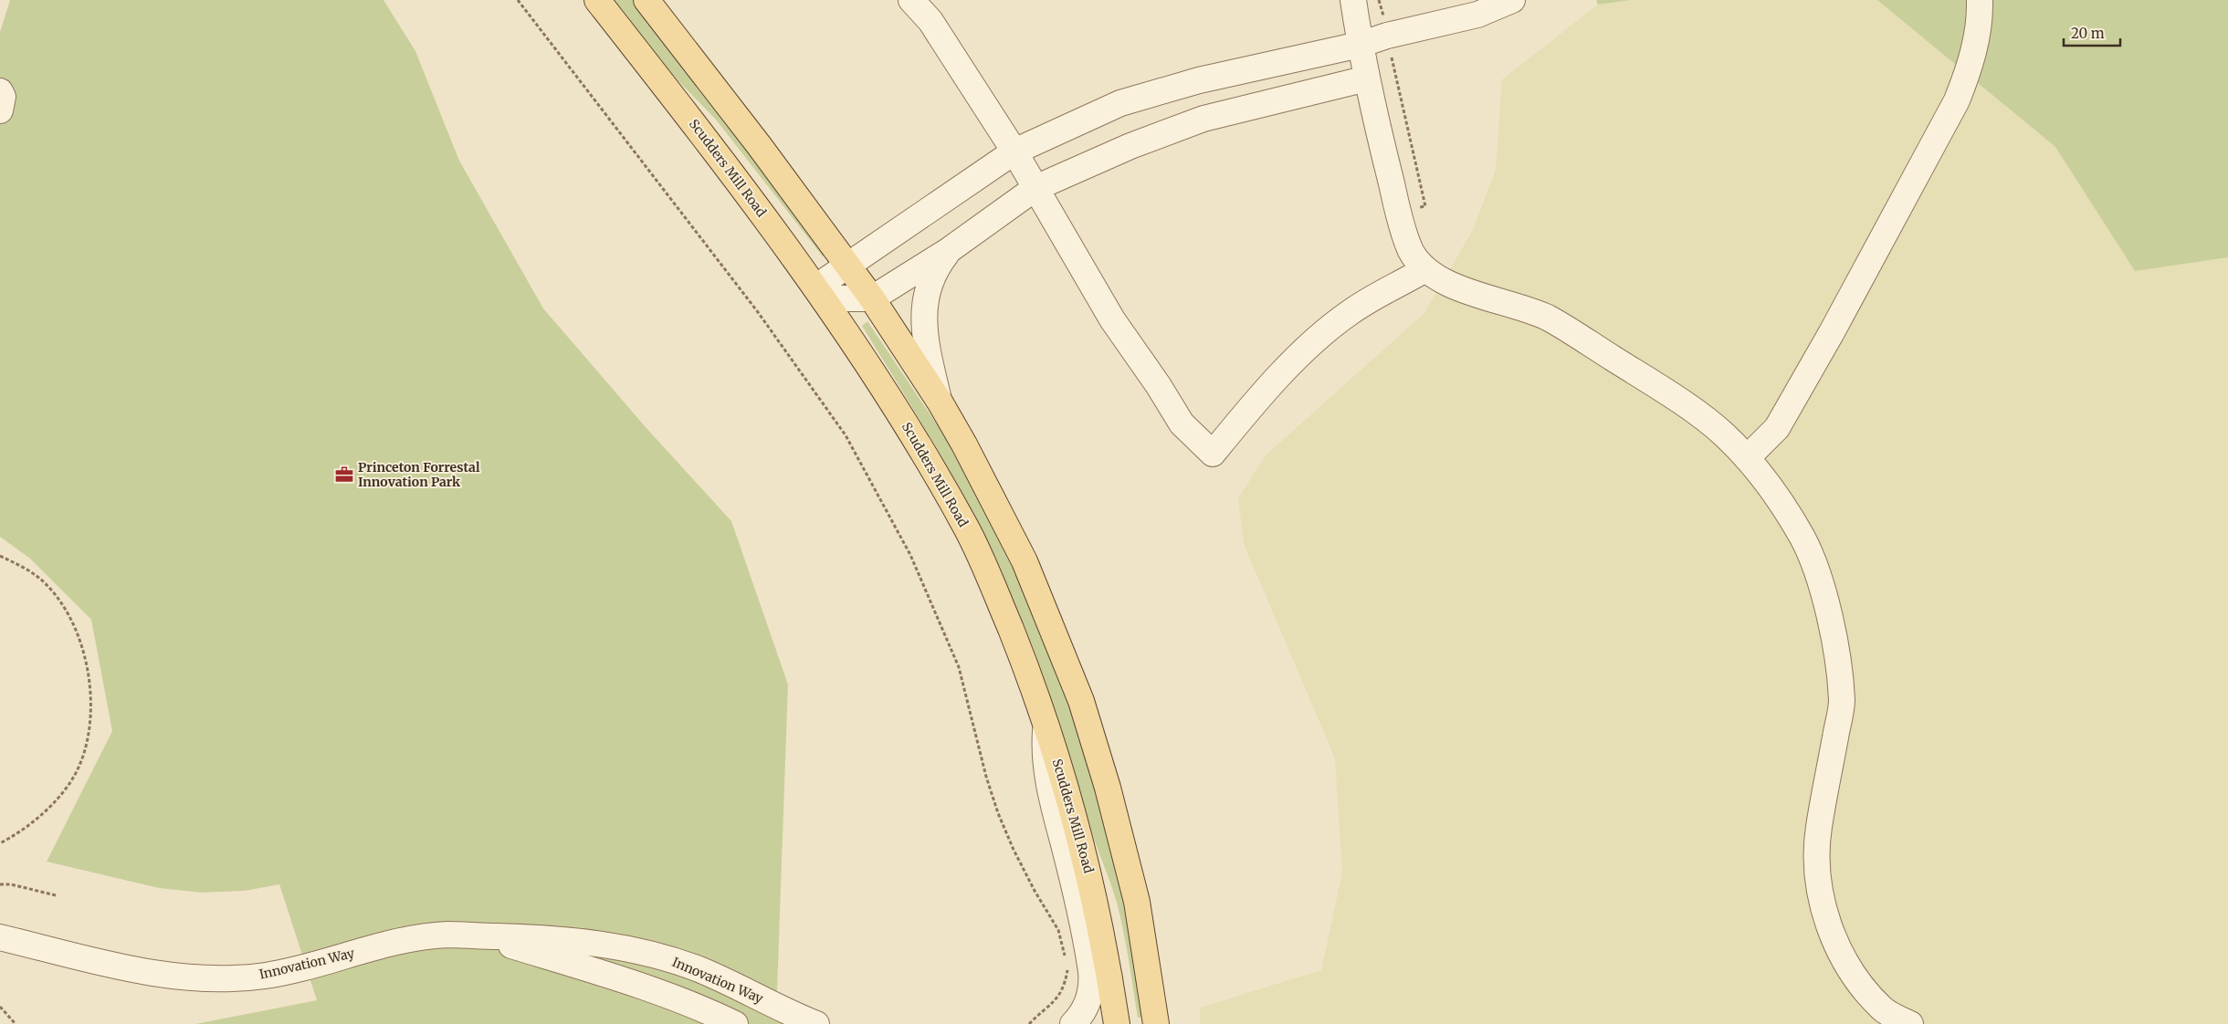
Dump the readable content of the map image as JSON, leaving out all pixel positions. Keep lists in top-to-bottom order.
{
  "streets": {
    "main road": ["Scudders Mill Road"],
    "street": ["Innovation Way"]
  },
  "places": {
    "office": ["Princeton Forrestal Innovation Park"]
  },
  "scale_bar": "20 m"
}
